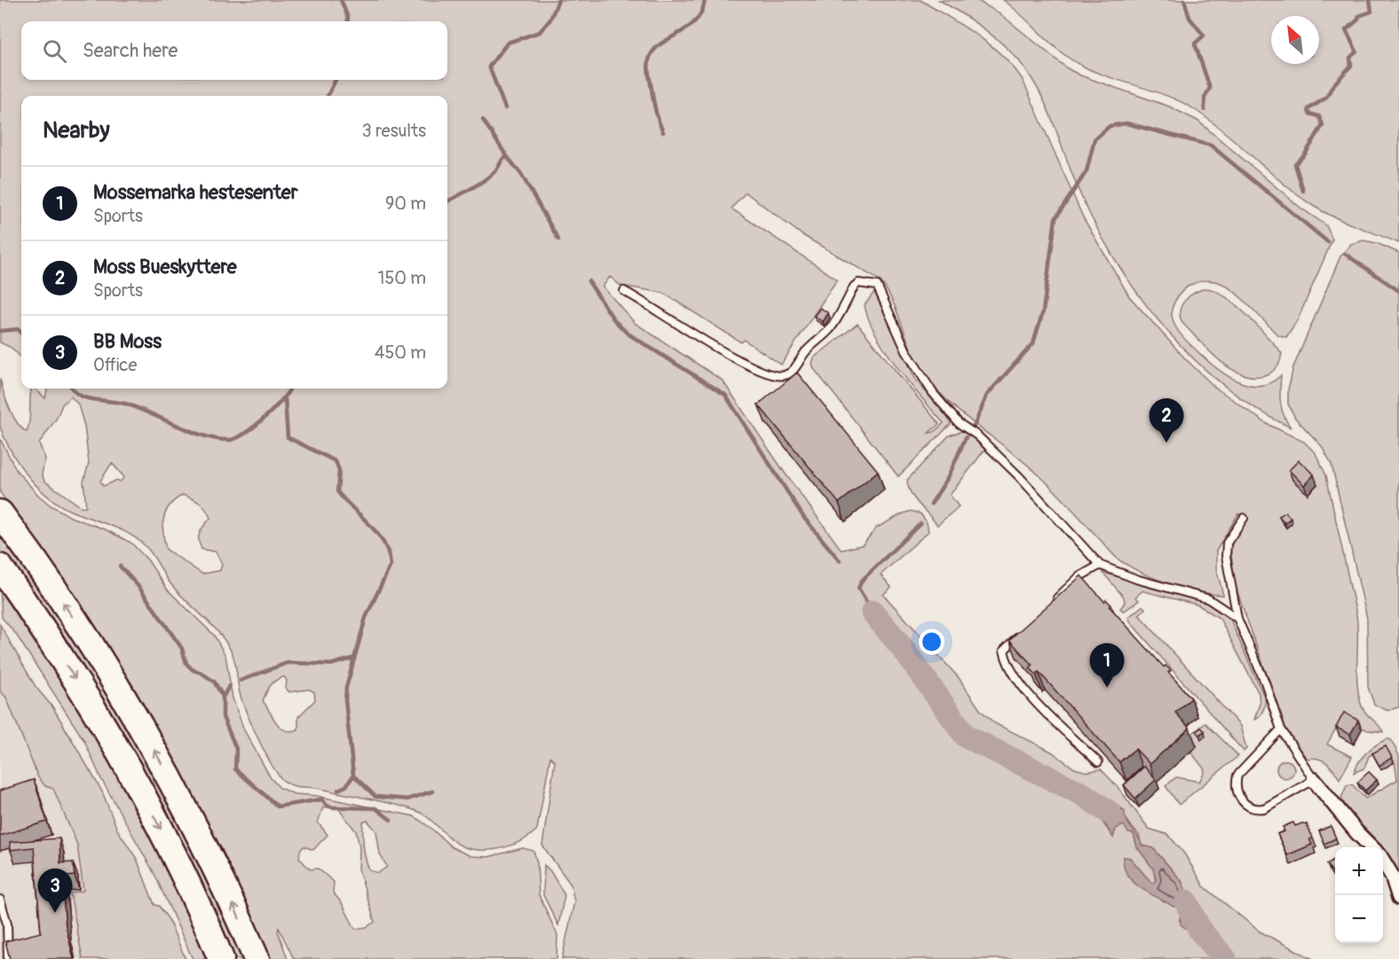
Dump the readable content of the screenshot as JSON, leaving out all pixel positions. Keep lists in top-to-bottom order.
{
  "north": "top left",
  "page": {
    "search": "Search here",
    "heading": ["Nearby", "3 results"],
    "list": [
      {
        "mark": "1",
        "name": "Mossemarka hestesenter",
        "note": "Sports",
        "value": "90 m"
      },
      {
        "mark": "2",
        "name": "Moss Bueskyttere",
        "note": "Sports",
        "value": "150 m"
      },
      {
        "mark": "3",
        "name": "BB Moss",
        "note": "Office",
        "value": "450 m"
      }
    ],
    "pins": ["2", "1", "3"],
    "map_buttons": ["+", "−"]
  }
}
